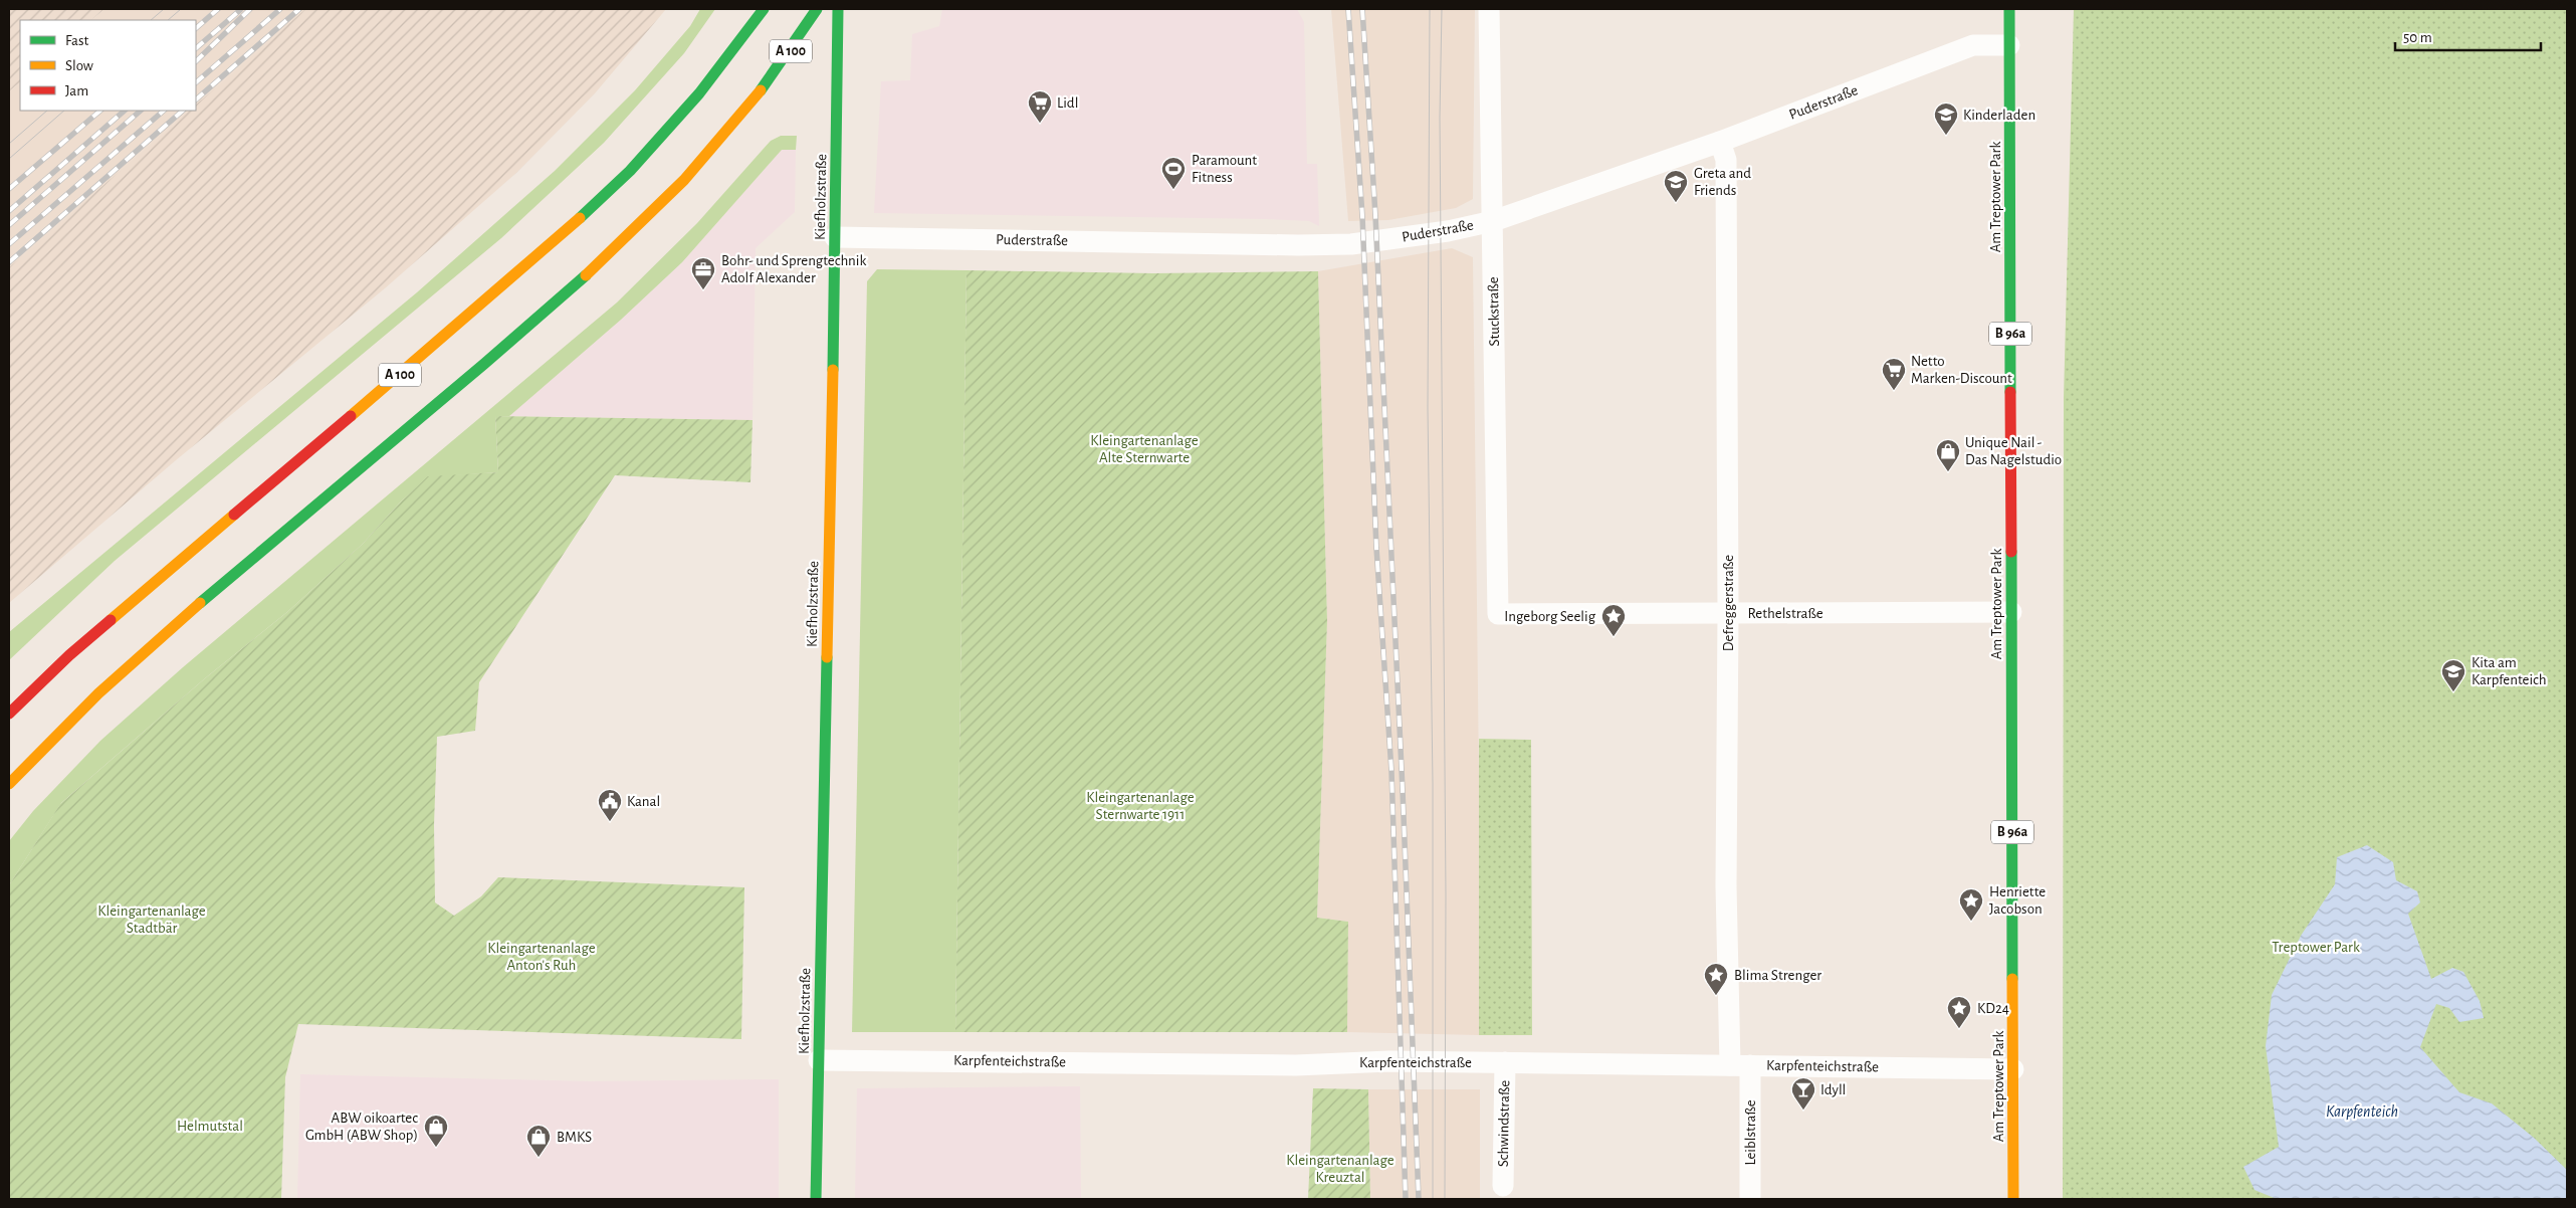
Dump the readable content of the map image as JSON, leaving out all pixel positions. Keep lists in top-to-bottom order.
{
  "streets": {
    "main road": [
      "A 100",
      "Kiefholzstraße",
      "Am Treptower Park",
      "B 96a"
    ],
    "street": [
      "Puderstraße",
      "Stuckstraße",
      "Defreggerstraße",
      "Rethelstraße",
      "Karpfenteichstraße",
      "Schwindstraße",
      "Leiblstraße"
    ]
  },
  "crossings": [
    ["Puderstraße", "Kiefholzstraße"],
    ["Puderstraße", "Am Treptower Park"],
    ["Puderstraße", "Stuckstraße"],
    ["Puderstraße", "Defreggerstraße"],
    ["Kiefholzstraße", "Karpfenteichstraße"],
    ["Am Treptower Park", "Rethelstraße"],
    ["Am Treptower Park", "Karpfenteichstraße"],
    ["Stuckstraße", "Rethelstraße"],
    ["Defreggerstraße", "Rethelstraße"],
    ["Defreggerstraße", "Karpfenteichstraße"],
    ["Defreggerstraße", "Leiblstraße"],
    ["Karpfenteichstraße", "Schwindstraße"],
    ["Karpfenteichstraße", "Leiblstraße"]
  ],
  "water": ["Karpfenteich"],
  "parks": [
    "Kleingartenanlage Alte Sternwarte",
    "Kleingartenanlage Sternwarte 1911",
    "Kleingartenanlage Stadtbär",
    "Treptower Park",
    "Kleingartenanlage Anton's Ruh",
    "Helmutstal",
    "Kleingartenanlage Kreuztal"
  ],
  "places": {
    "supermarket": ["Lidl", "Netto Marken-Discount"],
    "school or university": ["Kinderladen", "Greta and Friends", "Kita am Karpfenteich"],
    "sports": ["Paramount Fitness"],
    "office": ["Bohr- und Sprengtechnik Adolf Alexander"],
    "shop": ["Unique Nail - Das Nagelstudio", "ABW oikoartec GmbH (ABW Shop)", "BMKS"],
    "place": [
      "Ingeborg Seelig",
      "Henriette Jacobson",
      "Blima Strenger",
      "KD24"
    ],
    "public building": ["Kanal"],
    "bar": ["Idyll"]
  },
  "legend": ["Fast", "Slow", "Jam"],
  "scale_bar": "50 m"
}
